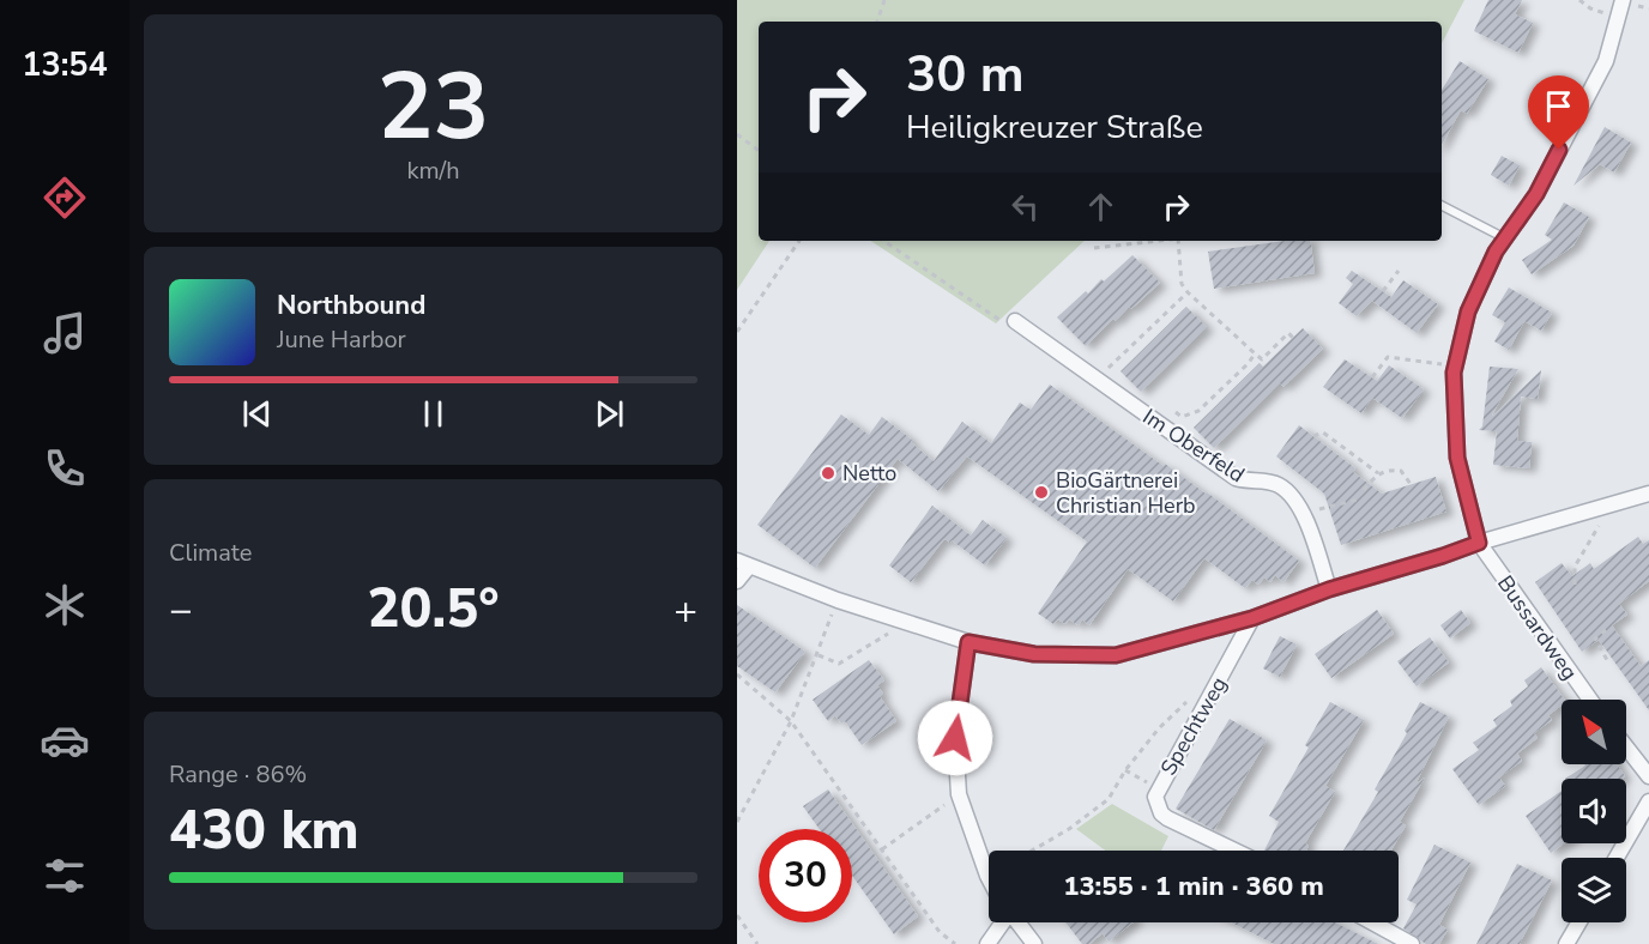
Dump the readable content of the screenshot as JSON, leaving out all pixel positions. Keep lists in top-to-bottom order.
{
  "streets": {
    "street": ["Im Oberfeld", "Bussardweg", "Spechtweg"]
  },
  "places": ["Netto", "BioGärtnerei Christian Herb"],
  "north": "top left",
  "page": {
    "tabs": "13:54",
    "tile": [
      ["23", "km/h"],
      "Climate",
      ["Range · 86%", "430 km"]
    ],
    "turn": ["30 m", "Heiligkreuzer Straße"],
    "song": ["Northbound", "June Harbor"],
    "heat": ["−", "20.5°", "+"],
    "limit": "30",
    "trip": "13:55 · 1 min · 360 m"
  }
}
